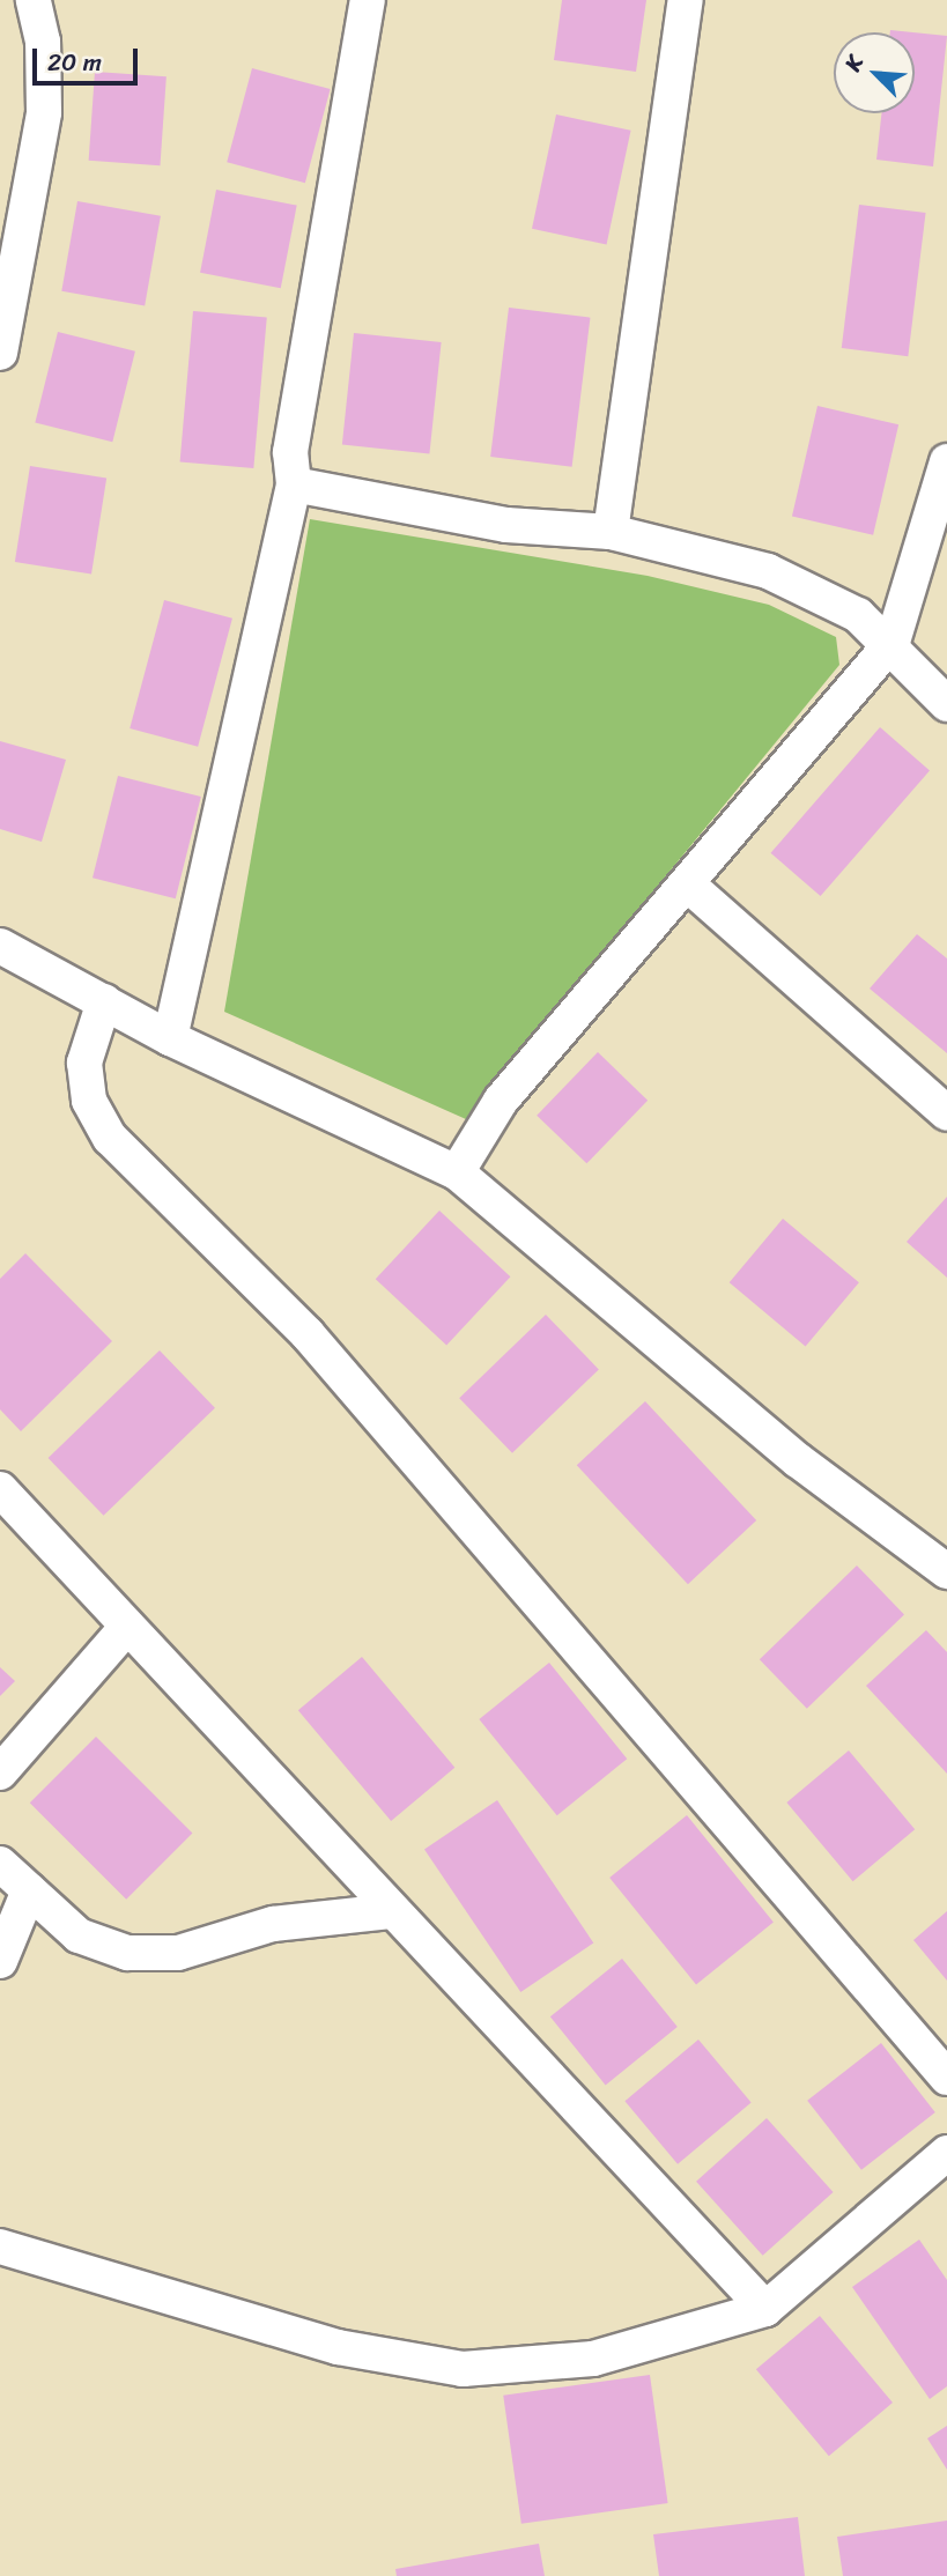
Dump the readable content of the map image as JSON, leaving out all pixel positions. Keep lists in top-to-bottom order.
{
  "scale_bar": "20 m",
  "north": "top left"
}
